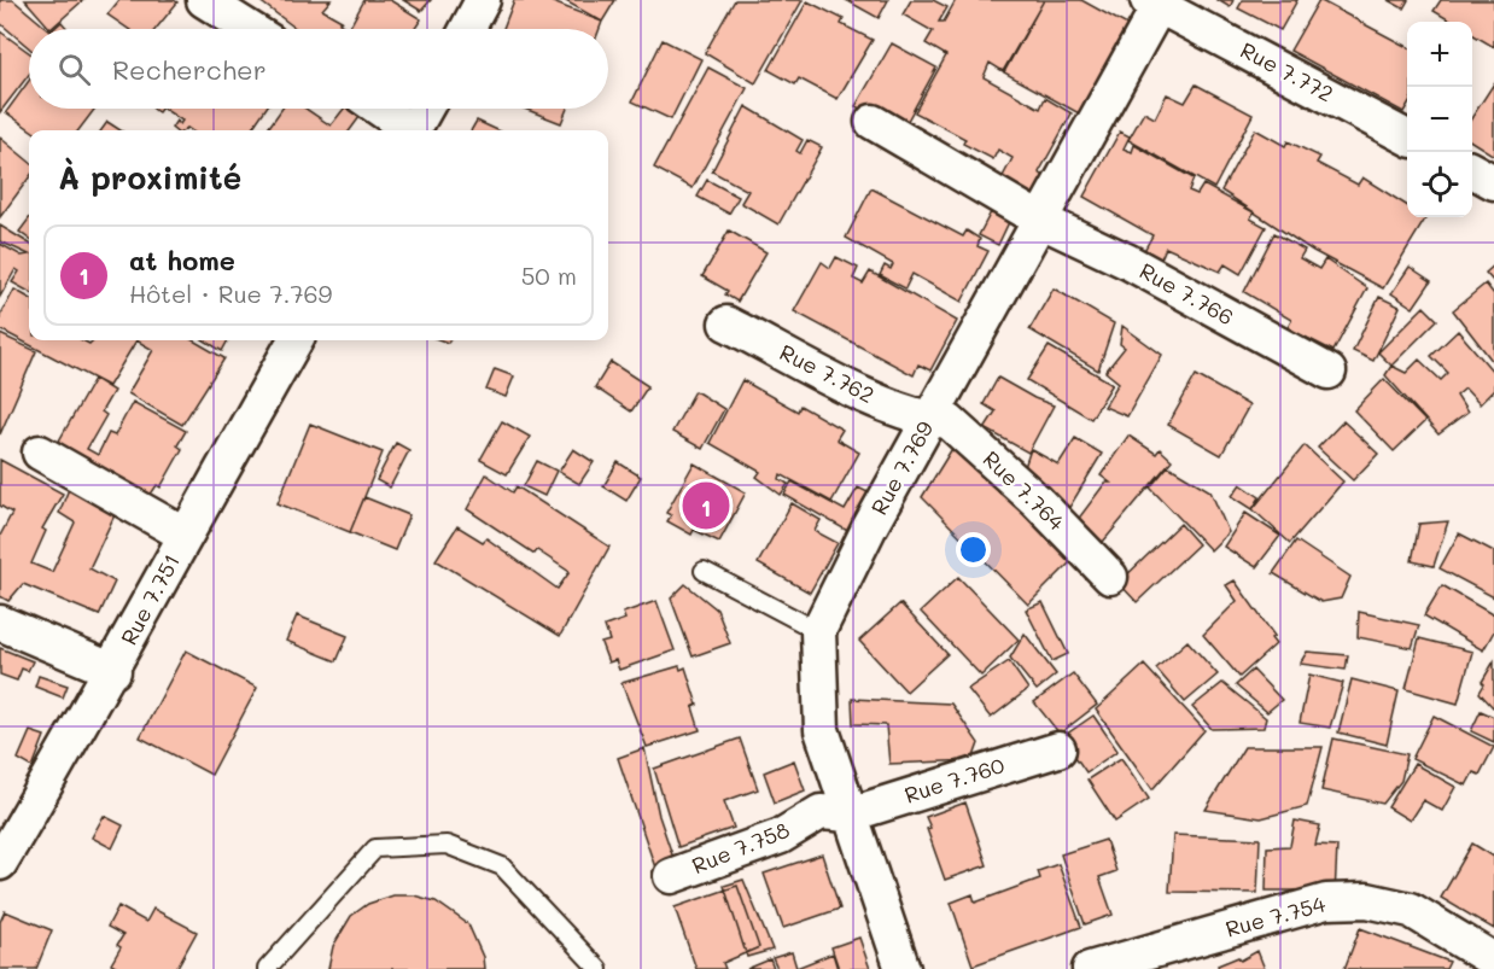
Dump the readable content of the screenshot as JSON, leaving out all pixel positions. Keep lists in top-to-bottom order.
{
  "streets": {
    "street": [
      "Rue 7.772",
      "Rue 7.766",
      "Rue 7.762",
      "Rue 7.769",
      "Rue 7.764",
      "Rue 7.751",
      "Rue 7.760",
      "Rue 7.758",
      "Rue 7.754"
    ]
  },
  "crossings": [
    ["Rue 7.772", "Rue 7.769"],
    ["Rue 7.766", "Rue 7.769"],
    ["Rue 7.762", "Rue 7.769"],
    ["Rue 7.762", "Rue 7.764"],
    ["Rue 7.769", "Rue 7.764"],
    ["Rue 7.769", "Rue 7.760"],
    ["Rue 7.769", "Rue 7.758"],
    ["Rue 7.760", "Rue 7.758"]
  ],
  "page": {
    "map_buttons": ["+", "−"],
    "search": "Rechercher",
    "heading": "À proximité",
    "list": [
      {
        "mark": "1",
        "name": "at home",
        "note": "Hôtel · Rue 7.769",
        "value": "50 m"
      }
    ],
    "pins": "1"
  }
}
